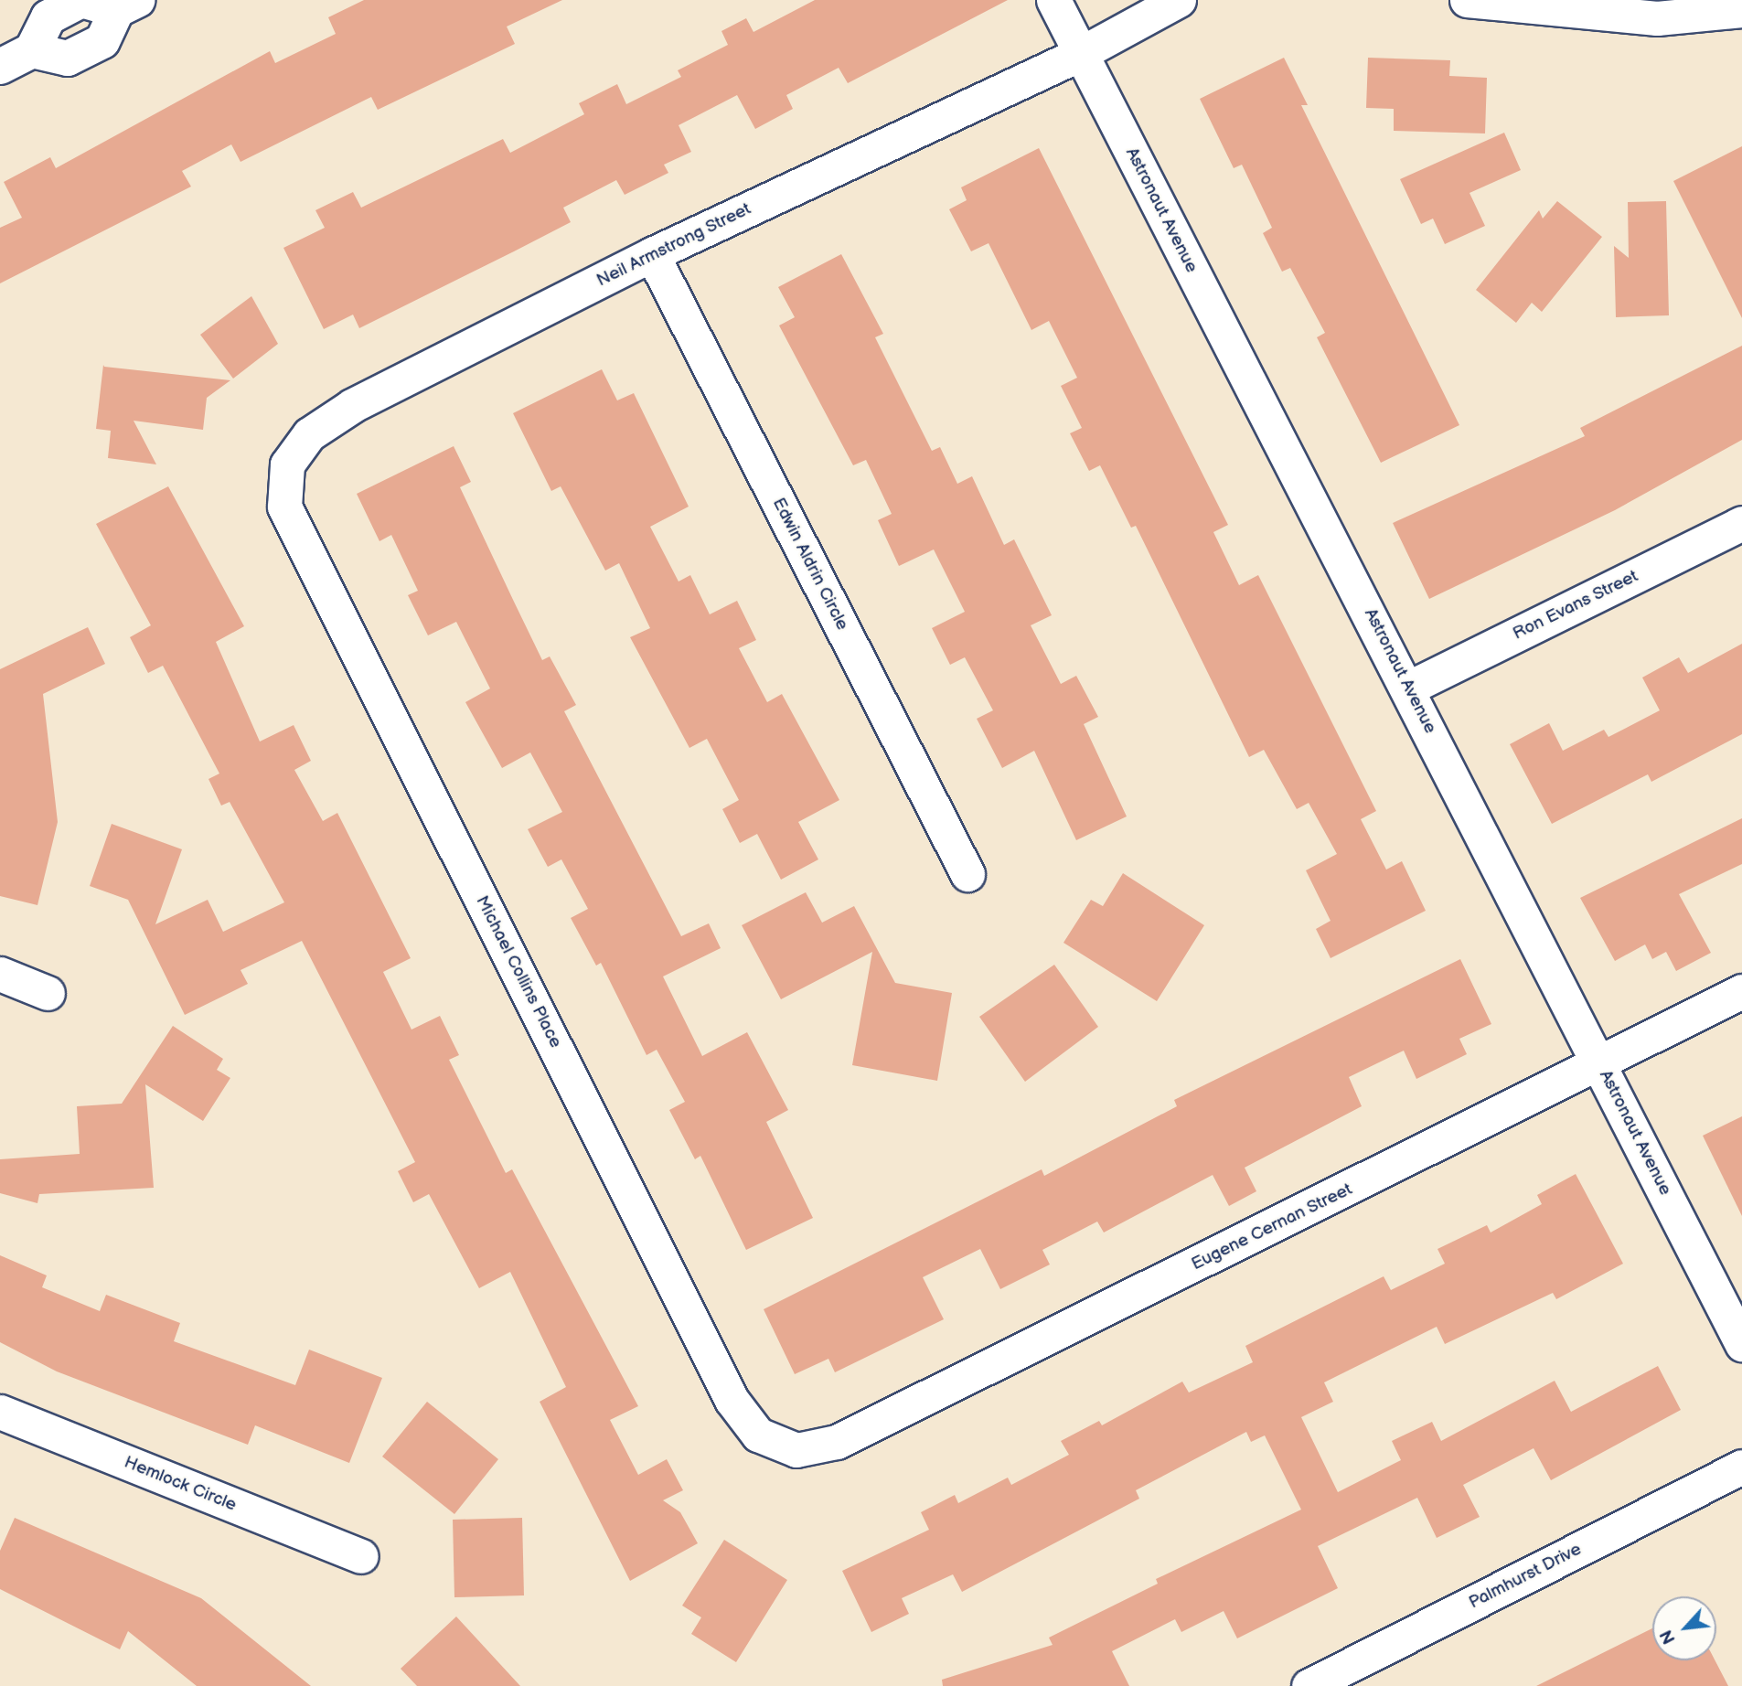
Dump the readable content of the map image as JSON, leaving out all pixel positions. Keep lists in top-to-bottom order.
{
  "streets": {
    "street": [
      "Astronaut Avenue",
      "Neil Armstrong Street",
      "Edwin Aldrin Circle",
      "Ron Evans Street",
      "Michael Collins Place",
      "Eugene Cernan Street",
      "Hemlock Circle",
      "Palmhurst Drive"
    ]
  },
  "crossings": [
    ["Astronaut Avenue", "Neil Armstrong Street"],
    ["Astronaut Avenue", "Ron Evans Street"],
    ["Astronaut Avenue", "Eugene Cernan Street"],
    ["Neil Armstrong Street", "Edwin Aldrin Circle"],
    ["Neil Armstrong Street", "Michael Collins Place"],
    ["Michael Collins Place", "Eugene Cernan Street"]
  ],
  "north": "bottom left"
}
